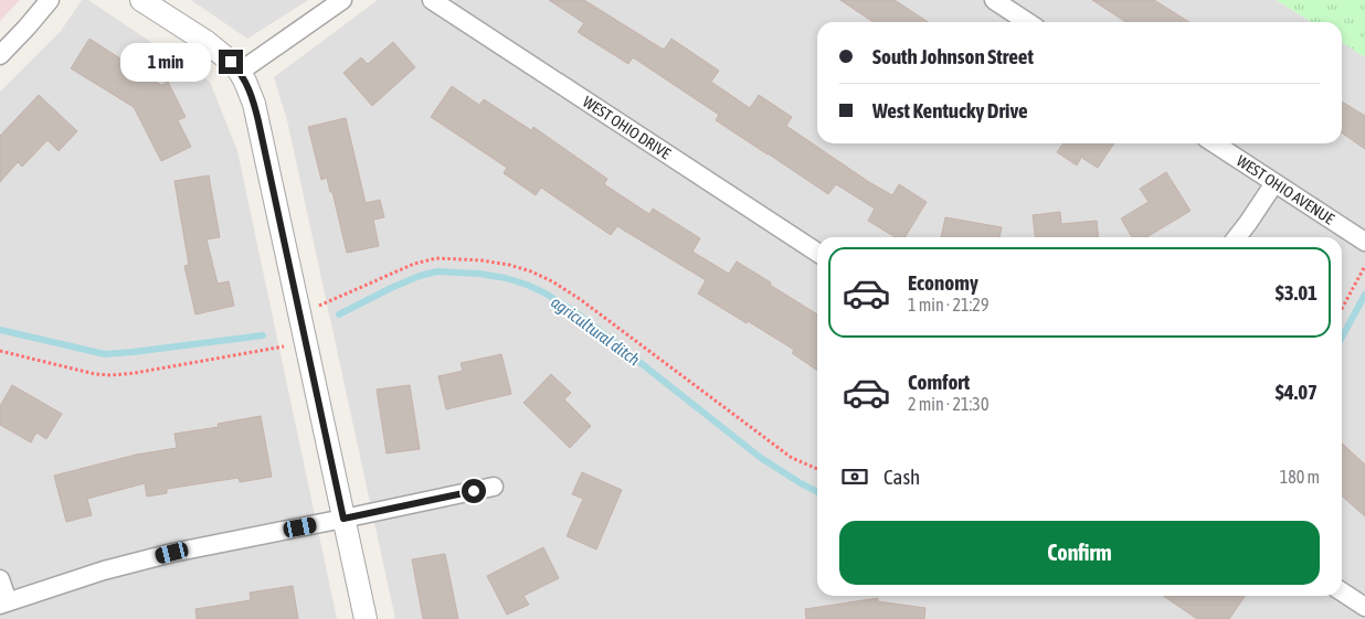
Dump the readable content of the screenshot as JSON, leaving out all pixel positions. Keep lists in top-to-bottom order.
{
  "streets": {
    "street": ["WEST OHIO DRIVE", "WEST OHIO AVENUE"]
  },
  "water": ["agricultural ditch"],
  "page": {
    "banner": ["South Johnson Street", "West Kentucky Drive"],
    "bubble": "1 min",
    "list": [
      {
        "name": "Economy",
        "note": "1 min · 21:29",
        "value": "$3.01"
      },
      {
        "name": "Comfort",
        "note": "2 min · 21:30",
        "value": "$4.07"
      }
    ],
    "pay": ["Cash", "180 m"],
    "buttons": "Confirm"
  }
}
